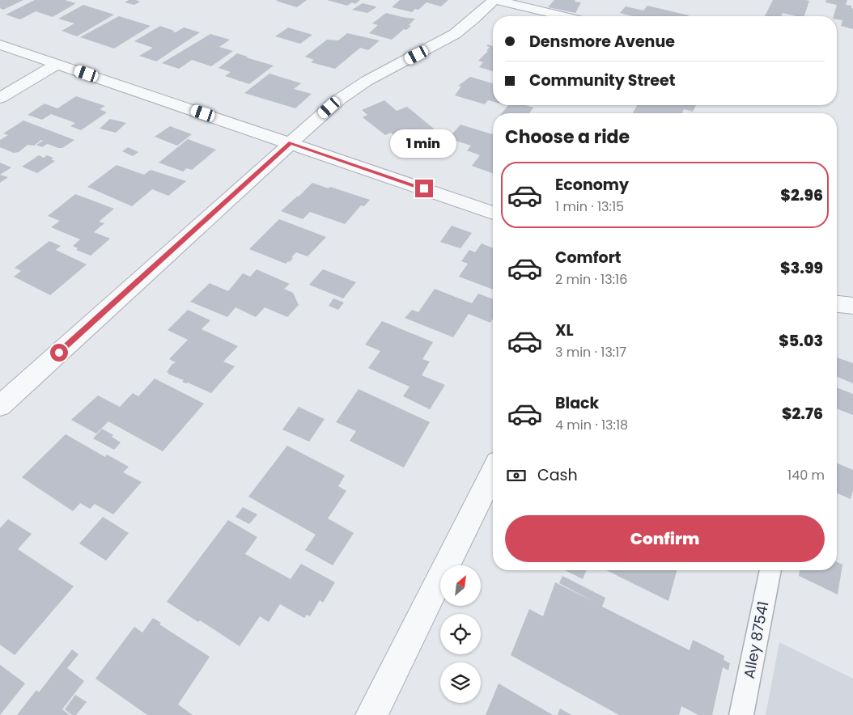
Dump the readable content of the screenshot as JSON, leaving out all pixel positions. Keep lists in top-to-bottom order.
{
  "streets": {
    "lane": ["Alley 87541"]
  },
  "north": "top right",
  "page": {
    "banner": ["Densmore Avenue", "Community Street"],
    "heading": "Choose a ride",
    "bubble": "1 min",
    "list": [
      {
        "name": "Economy",
        "note": "1 min · 13:15",
        "value": "$2.96"
      },
      {
        "name": "Comfort",
        "note": "2 min · 13:16",
        "value": "$3.99"
      },
      {
        "name": "XL",
        "note": "3 min · 13:17",
        "value": "$5.03"
      },
      {
        "name": "Black",
        "note": "4 min · 13:18",
        "value": "$2.76"
      }
    ],
    "pay": ["Cash", "140 m"],
    "buttons": "Confirm"
  }
}
